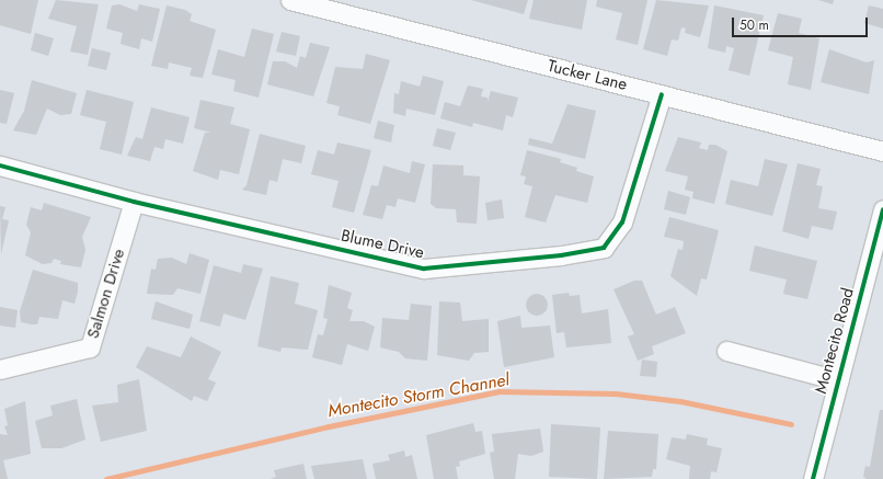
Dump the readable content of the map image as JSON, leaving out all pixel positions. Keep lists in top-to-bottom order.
{
  "streets": {
    "street": [
      "Tucker Lane",
      "Blume Drive",
      "Salmon Drive",
      "Montecito Road"
    ]
  },
  "crossings": [
    ["Tucker Lane", "Blume Drive"],
    ["Blume Drive", "Salmon Drive"]
  ],
  "water": ["Montecito Storm Channel"],
  "scale_bar": "50 m"
}
